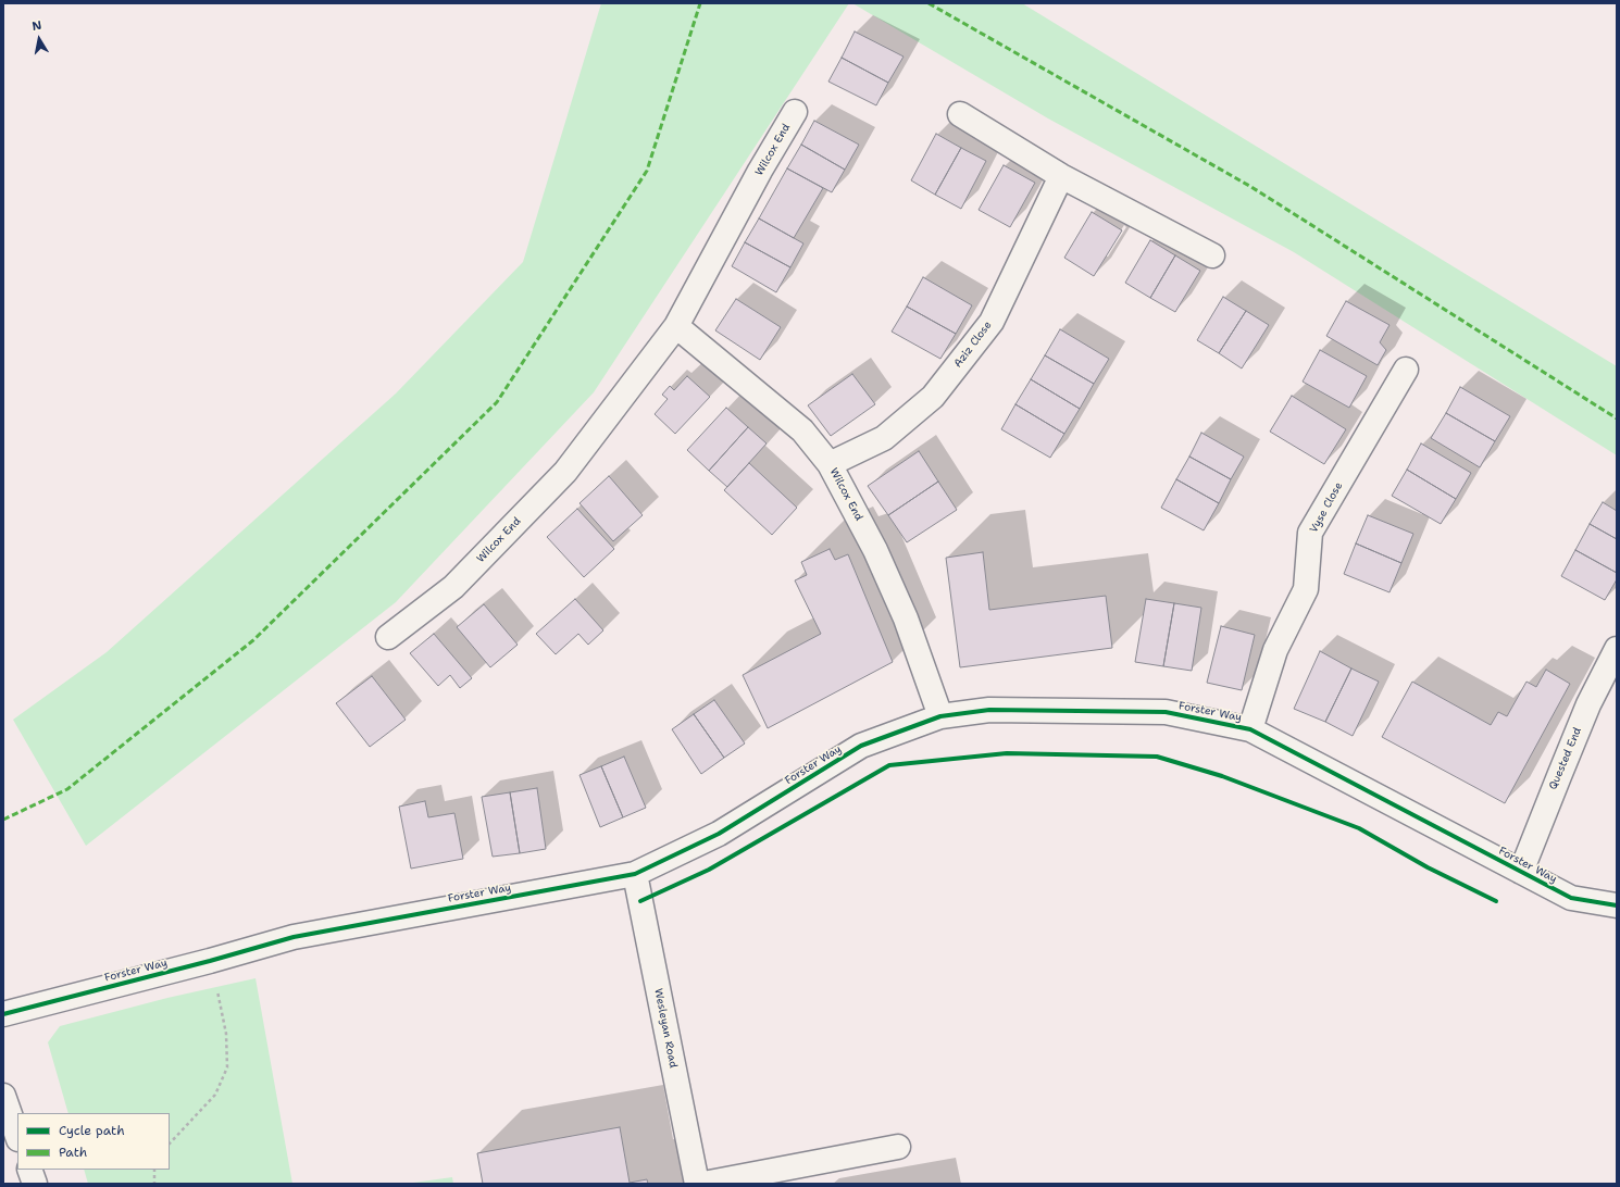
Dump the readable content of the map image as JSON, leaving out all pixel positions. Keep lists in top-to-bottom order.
{
  "streets": {
    "street": [
      "Wilcox End",
      "Aziz Close",
      "Vyse Close",
      "Forster Way",
      "Quested End",
      "Wesleyan Road"
    ]
  },
  "crossings": [
    ["Wilcox End", "Aziz Close"],
    ["Wilcox End", "Forster Way"],
    ["Vyse Close", "Forster Way"],
    ["Forster Way", "Quested End"],
    ["Forster Way", "Wesleyan Road"]
  ],
  "legend": ["Cycle path", "Path"],
  "north": "top"
}
